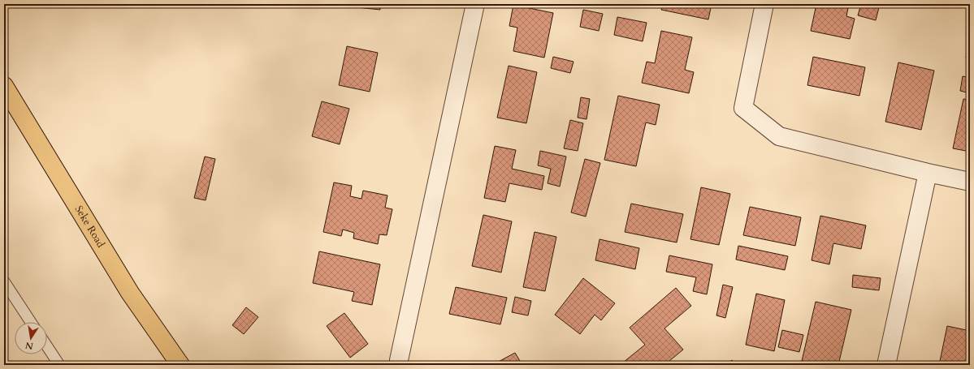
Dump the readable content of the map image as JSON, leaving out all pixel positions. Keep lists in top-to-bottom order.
{
  "streets": {
    "main road": ["Seke Road"]
  },
  "north": "bottom"
}
